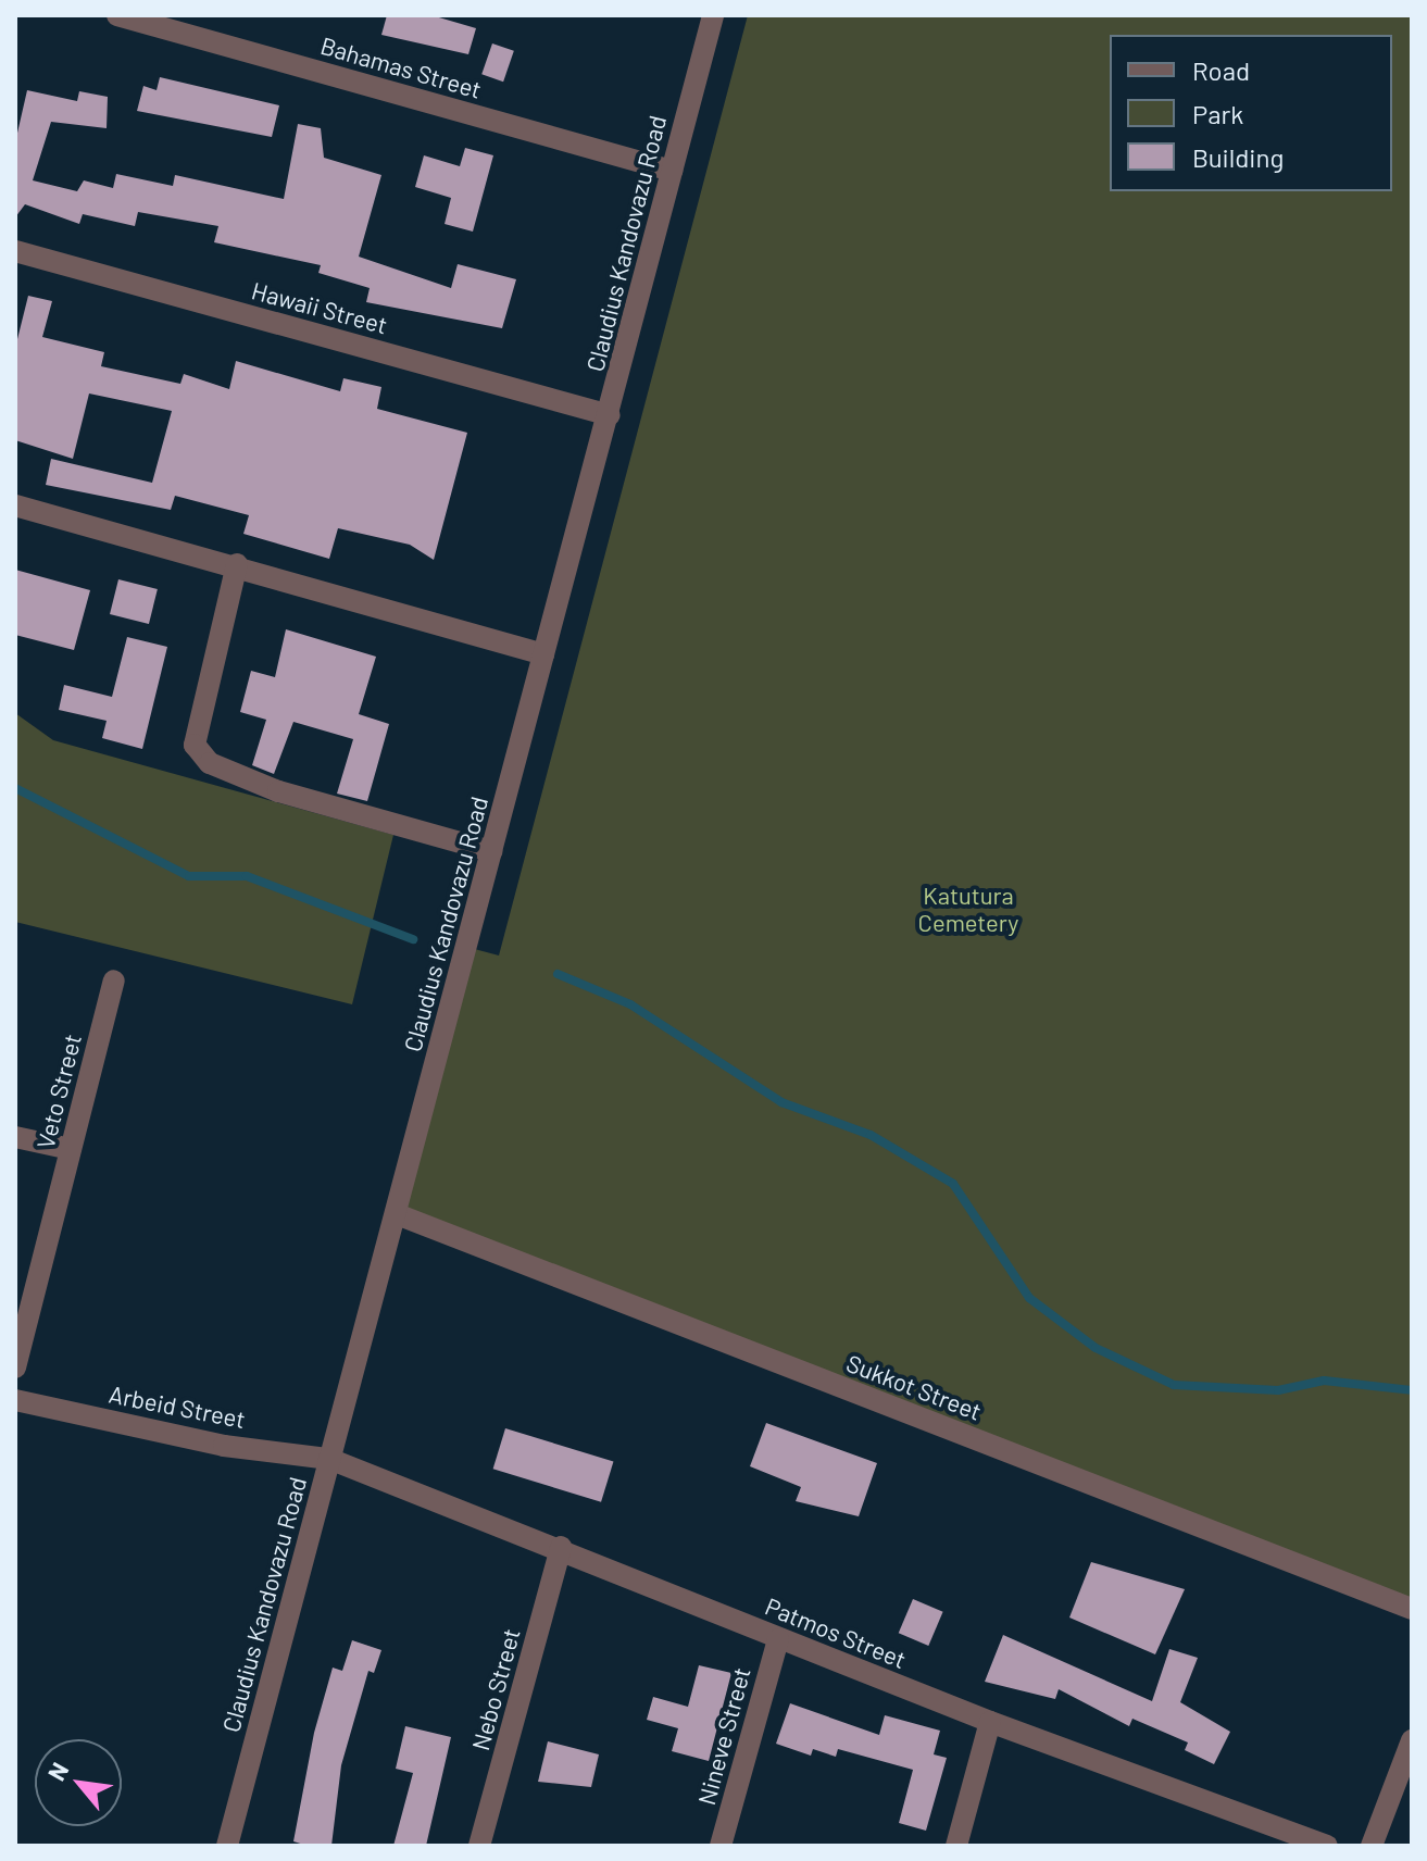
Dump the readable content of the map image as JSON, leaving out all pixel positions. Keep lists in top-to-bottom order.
{
  "streets": {
    "street": [
      "Bahamas Street",
      "Claudius Kandovazu Road",
      "Hawaii Street",
      "Veto Street",
      "Sukkot Street",
      "Arbeid Street",
      "Patmos Street",
      "Nebo Street",
      "Nineve Street"
    ]
  },
  "crossings": [
    ["Bahamas Street", "Claudius Kandovazu Road"],
    ["Claudius Kandovazu Road", "Hawaii Street"],
    ["Claudius Kandovazu Road", "Sukkot Street"],
    ["Claudius Kandovazu Road", "Arbeid Street"],
    ["Claudius Kandovazu Road", "Patmos Street"],
    ["Arbeid Street", "Patmos Street"],
    ["Patmos Street", "Nebo Street"],
    ["Patmos Street", "Nineve Street"]
  ],
  "parks": ["Katutura Cemetery"],
  "legend": ["Road", "Park", "Building"],
  "north": "top left"
}
